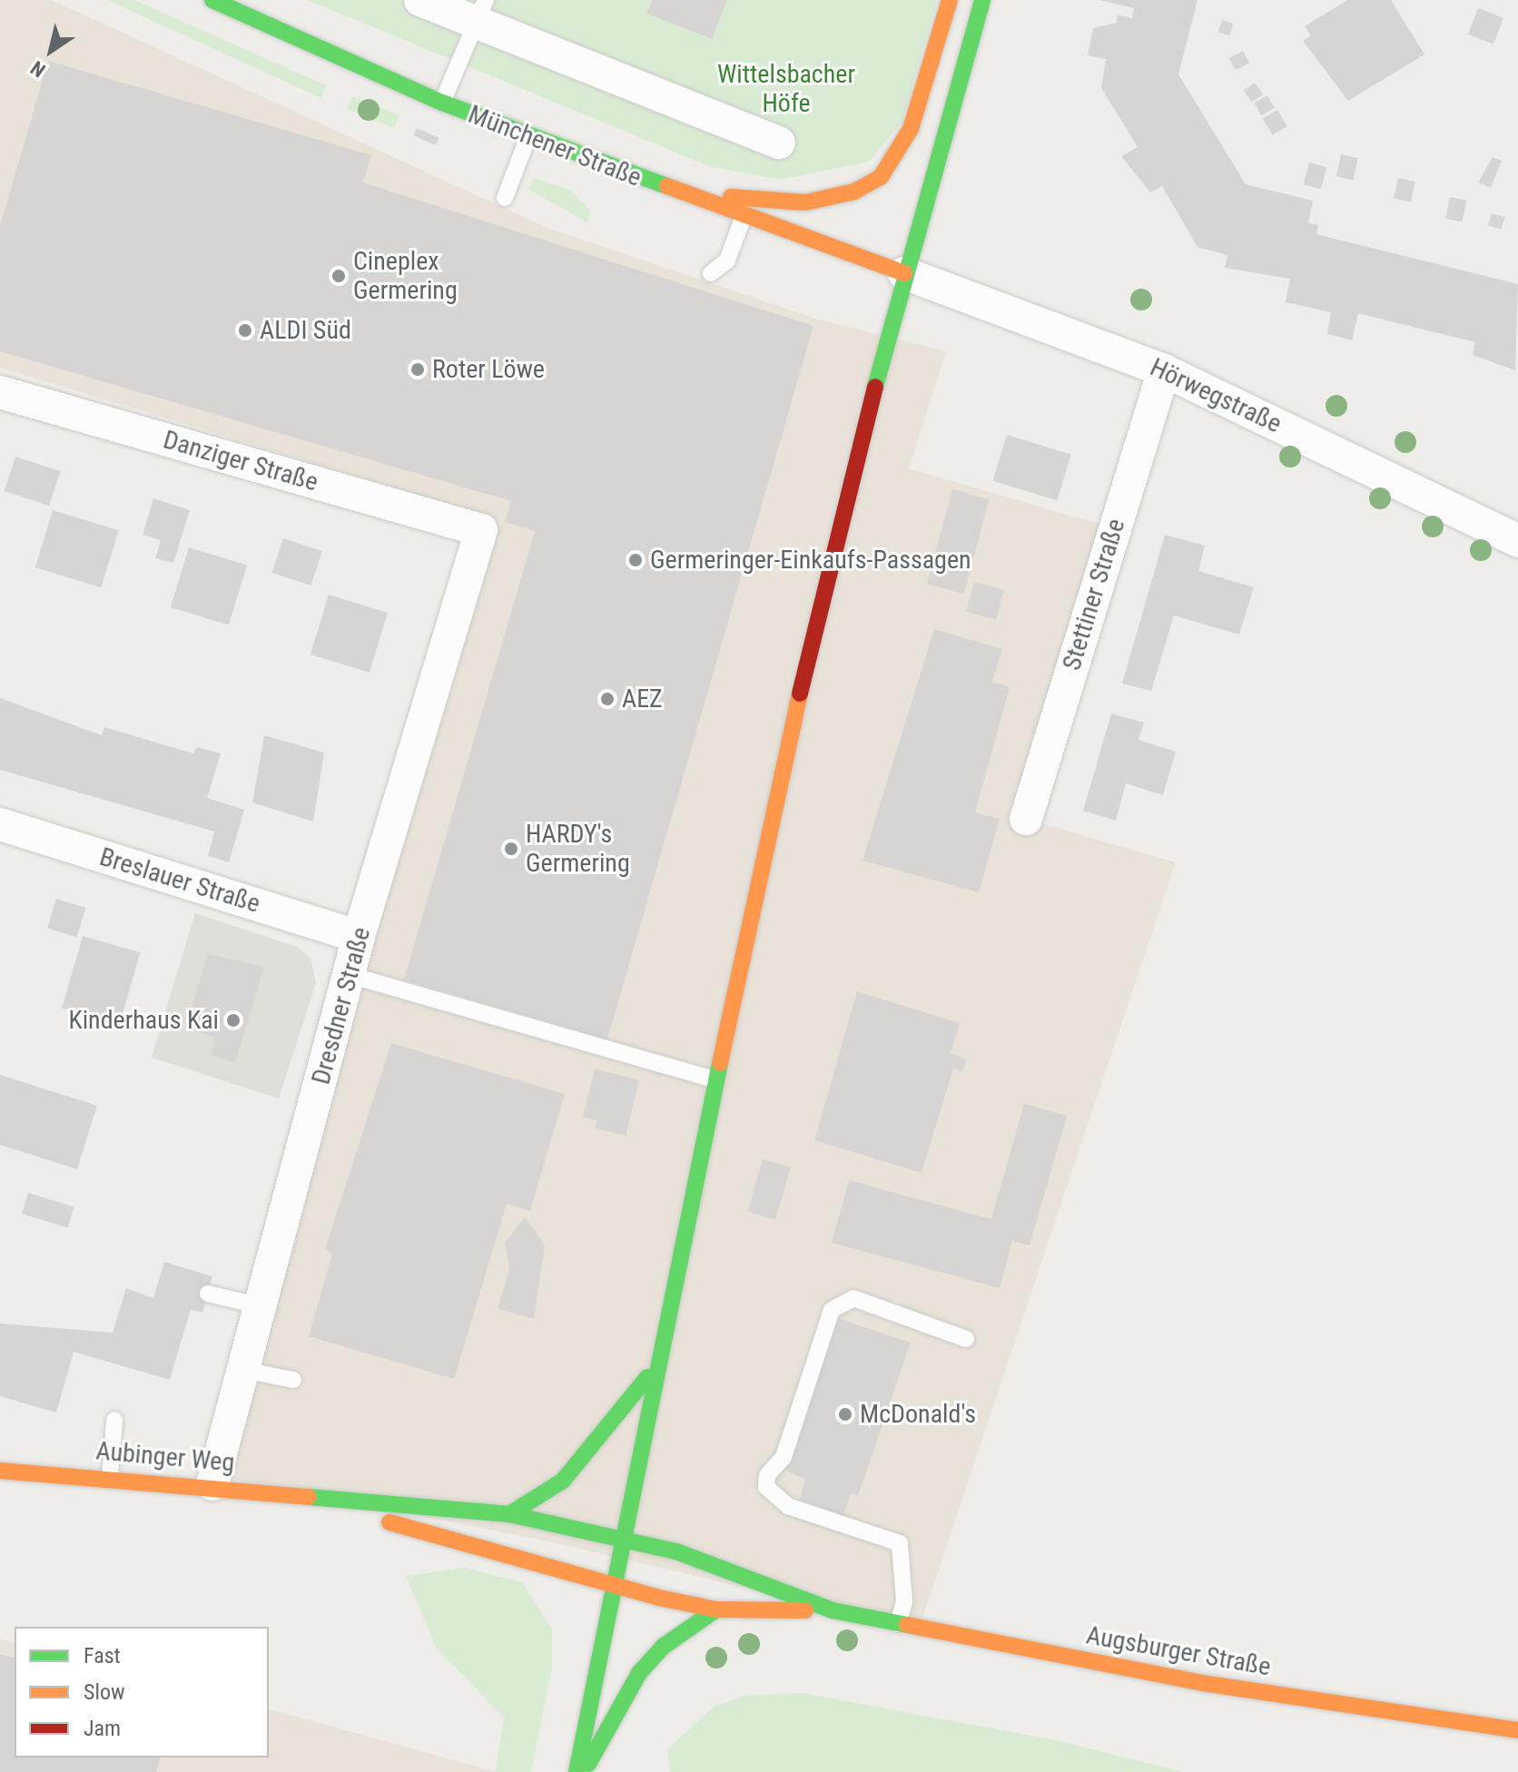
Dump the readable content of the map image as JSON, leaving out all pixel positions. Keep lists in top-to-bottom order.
{
  "streets": {
    "street": [
      "Münchener Straße",
      "Hörwegstraße",
      "Danziger Straße",
      "Stettiner Straße",
      "Breslauer Straße",
      "Dresdner Straße",
      "Aubinger Weg",
      "Augsburger Straße"
    ]
  },
  "crossings": [
    ["Münchener Straße", "Hörwegstraße"],
    ["Hörwegstraße", "Stettiner Straße"],
    ["Danziger Straße", "Dresdner Straße"],
    ["Breslauer Straße", "Dresdner Straße"],
    ["Dresdner Straße", "Aubinger Weg"],
    ["Aubinger Weg", "Augsburger Straße"]
  ],
  "parks": ["Wittelsbacher Höfe"],
  "places": [
    "Cineplex Germering",
    "ALDI Süd",
    "Roter Löwe",
    "Germeringer-Einkaufs-Passagen",
    "AEZ",
    "HARDY's Germering",
    "Kinderhaus Kai",
    "McDonald's"
  ],
  "legend": ["Fast", "Slow", "Jam"],
  "north": "bottom left"
}
